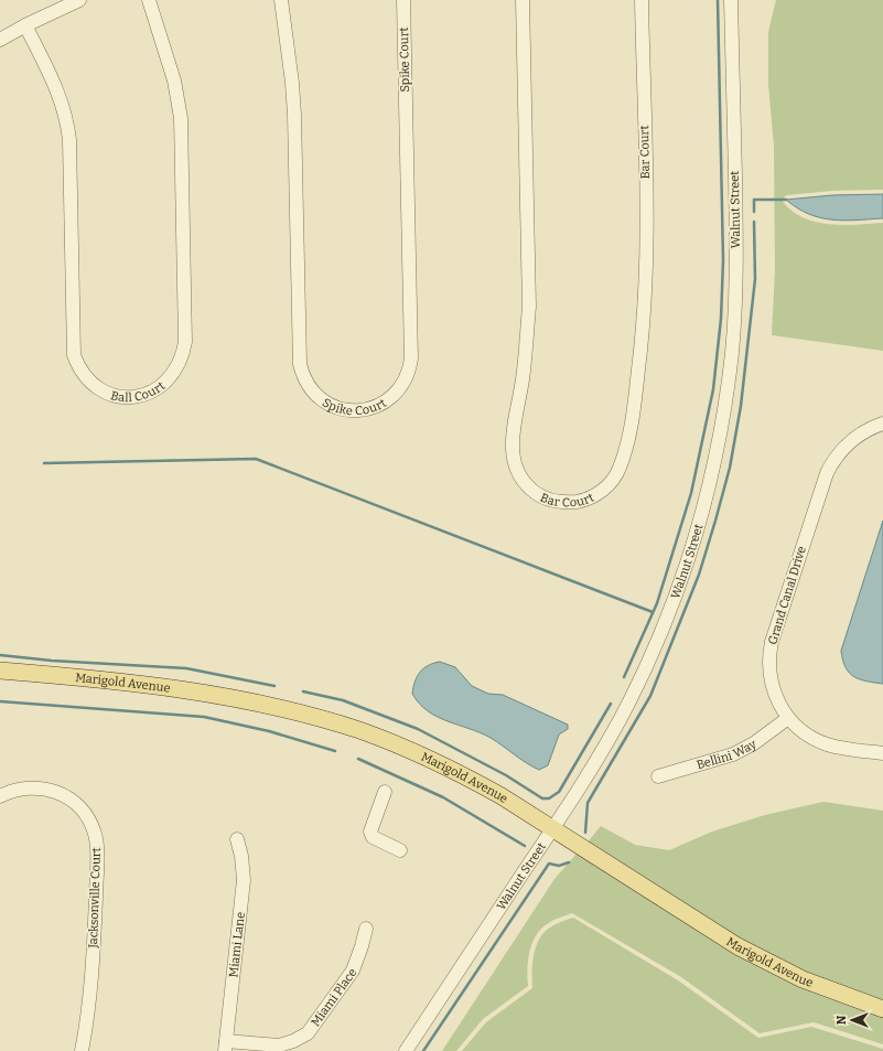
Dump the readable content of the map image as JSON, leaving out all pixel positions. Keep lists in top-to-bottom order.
{
  "streets": {
    "main road": ["Marigold Avenue"],
    "street": [
      "Spike Court",
      "Bar Court",
      "Walnut Street",
      "Ball Court",
      "Grand Canal Drive",
      "Bellini Way",
      "Jacksonville Court",
      "Miami Lane",
      "Miami Place"
    ]
  },
  "crossings": [
    ["Walnut Street", "Marigold Avenue"],
    ["Grand Canal Drive", "Bellini Way"],
    ["Miami Lane", "Miami Place"]
  ],
  "north": "left"
}
